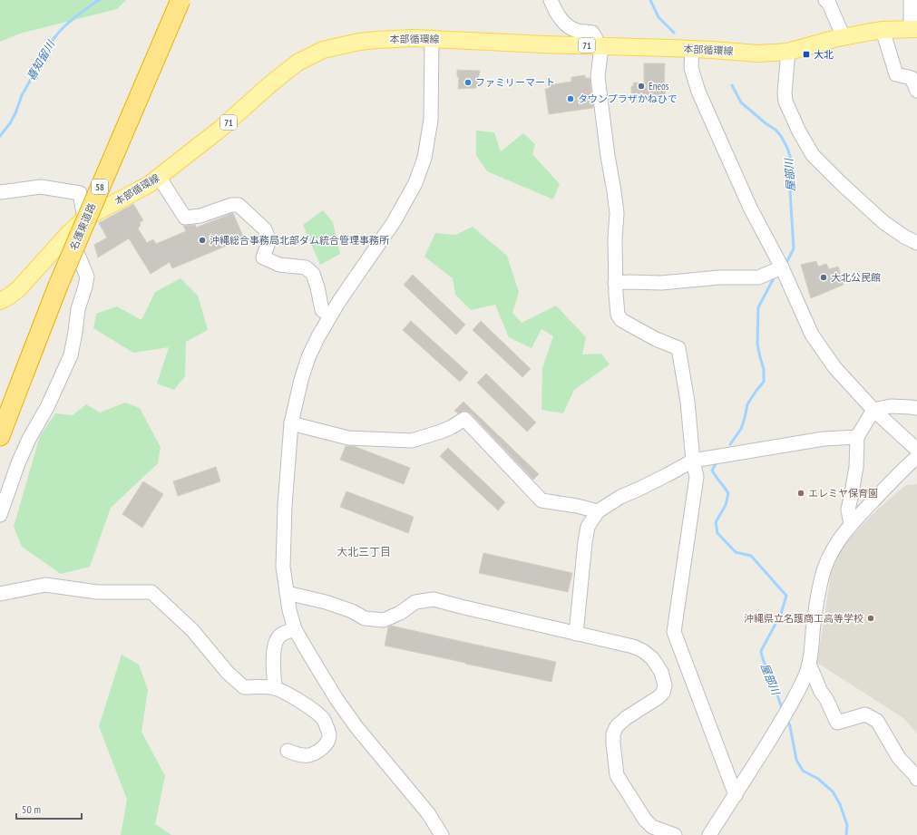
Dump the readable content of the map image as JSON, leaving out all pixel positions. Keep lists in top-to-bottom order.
{
  "streets": {
    "highway": ["58", "名護東道路"],
    "main road": ["本部循環線", "71"]
  },
  "districts": ["大北三丁目"],
  "water": ["喜知留川", "屋部川"],
  "places": {
    "transit": ["大北"],
    "other": [
      "ファミリーマート",
      "Eneos",
      "タウンプラザかねひで",
      "沖縄総合事務局北部ダム統合管理事務所",
      "大北公民館",
      "エレミヤ保育園",
      "沖縄県立名護商工高等学校"
    ]
  },
  "scale_bar": "50 m"
}
